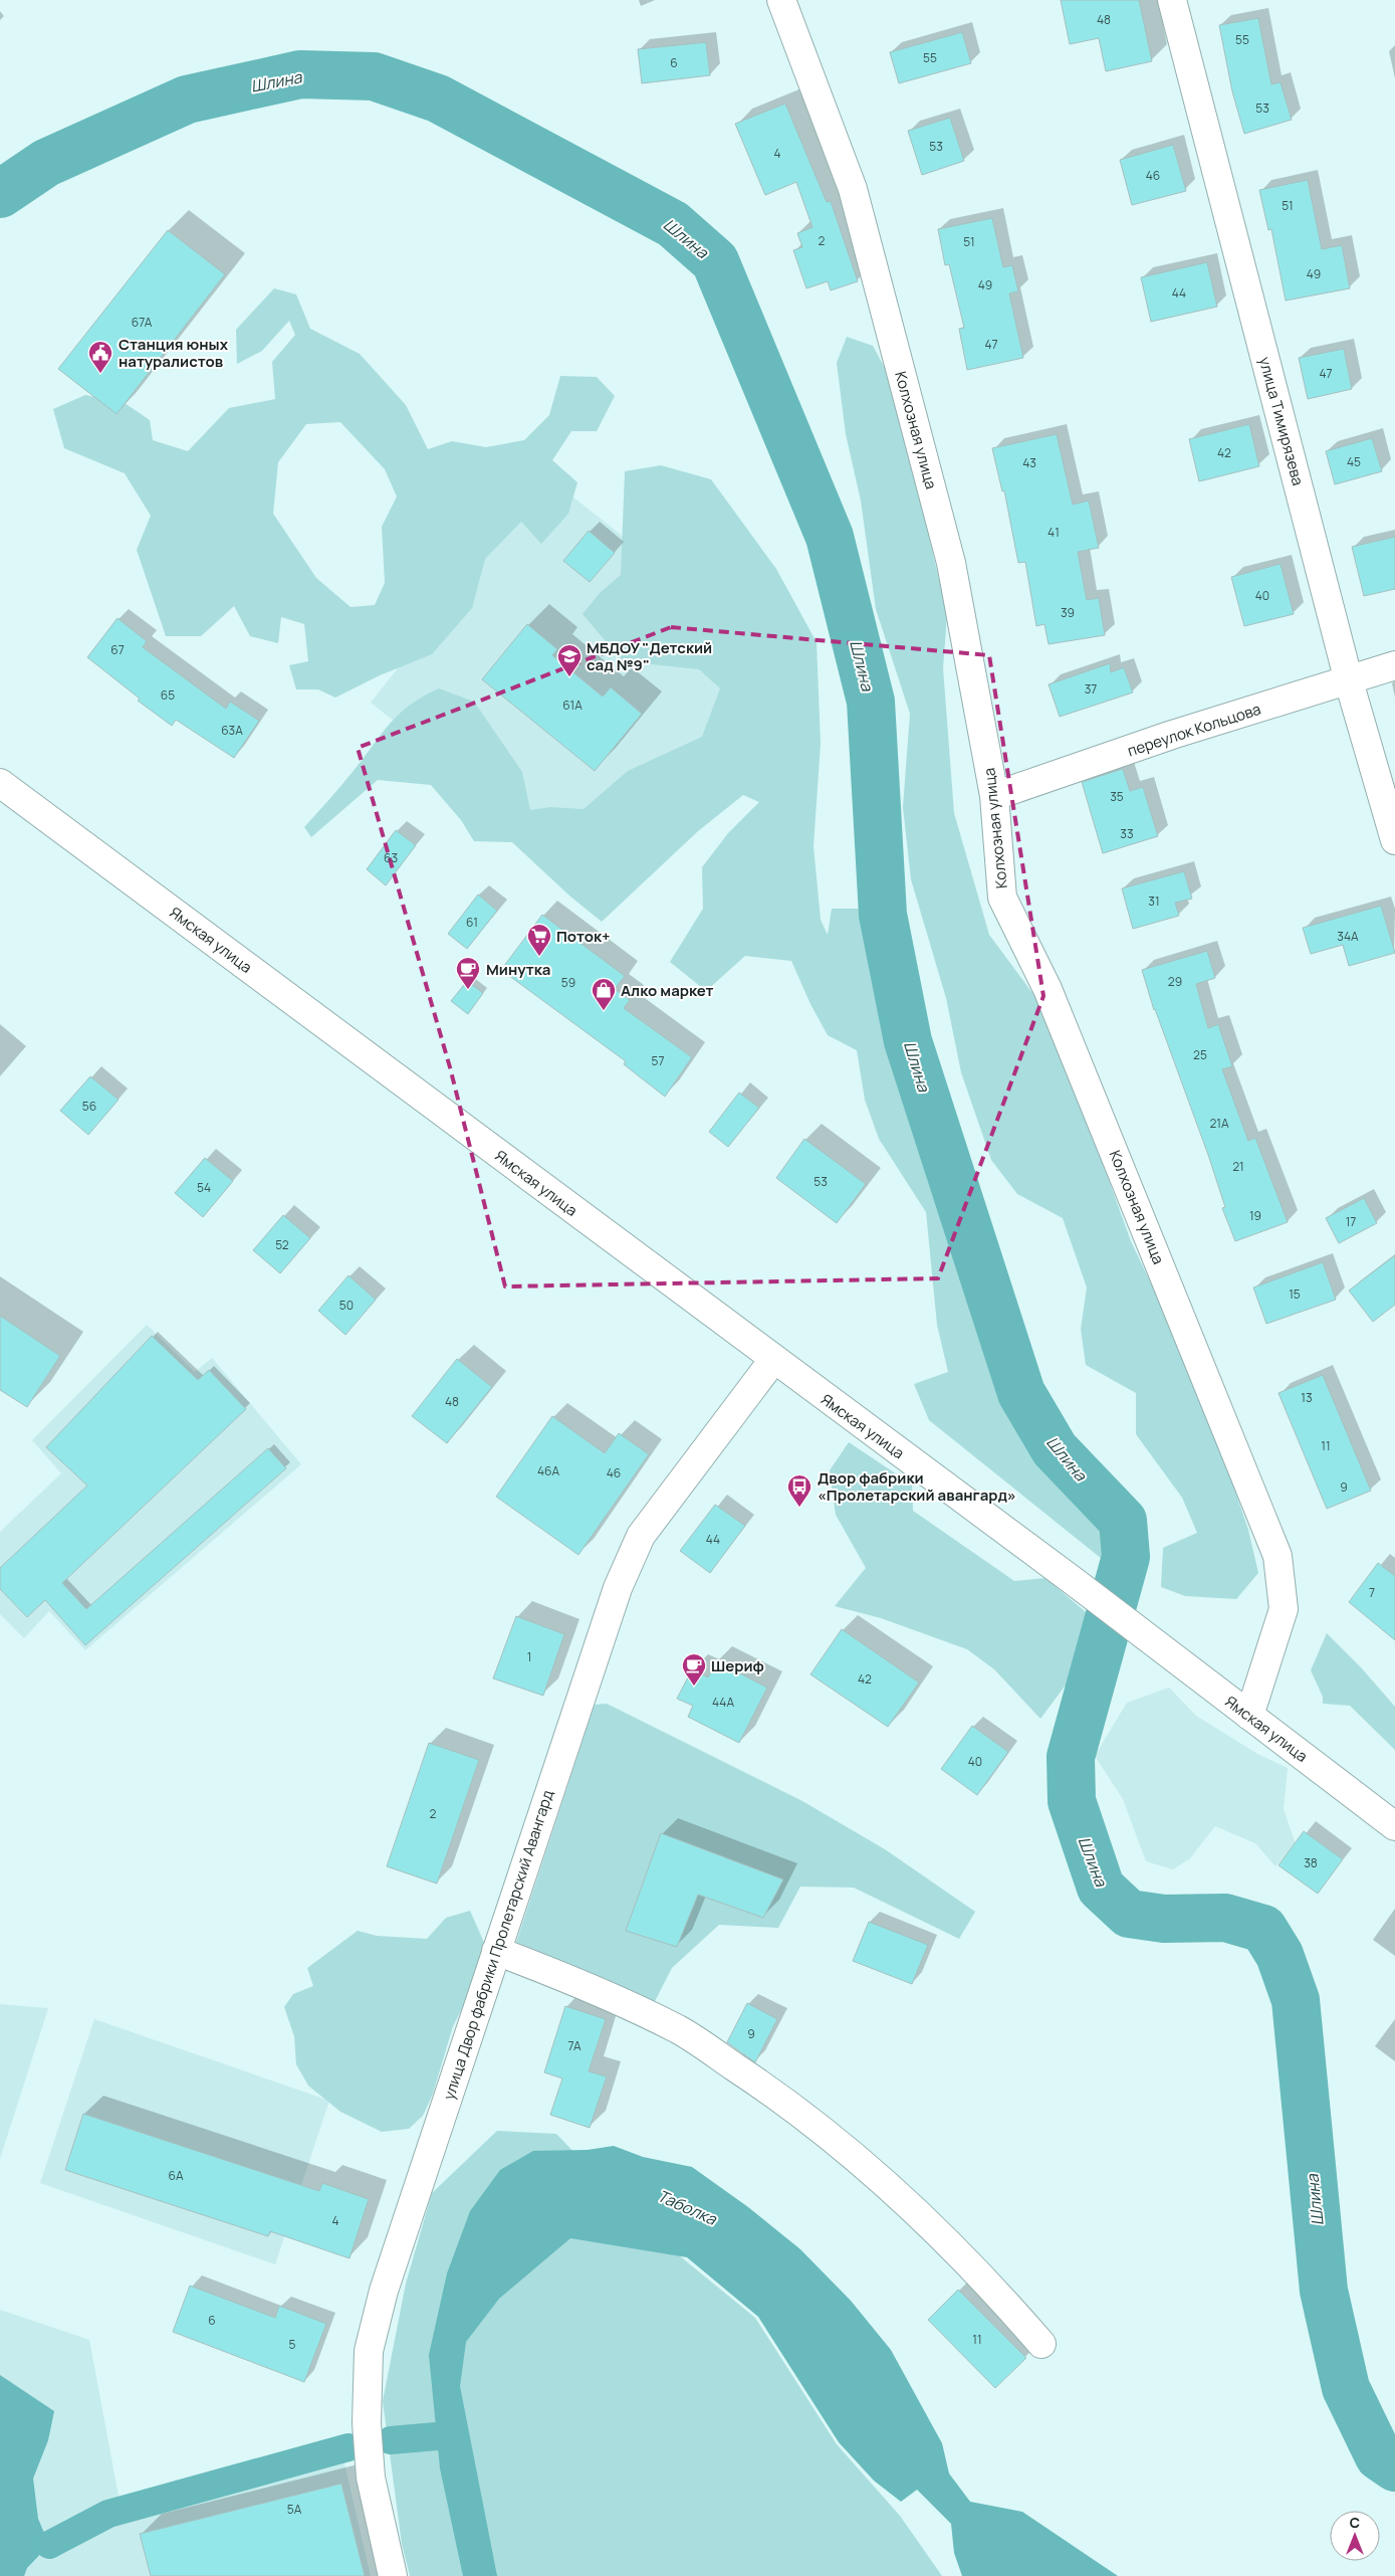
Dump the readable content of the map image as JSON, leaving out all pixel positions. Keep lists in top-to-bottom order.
{
  "streets": {
    "main road": [
      "улица Тимирязева",
      "Колхозная улица",
      "переулок Кольцова",
      "Ямская улица",
      "улица Двор фабрики Пролетарский Авангард"
    ]
  },
  "crossings": [
    ["улица Тимирязева", "переулок Кольцова"],
    ["Колхозная улица", "переулок Кольцова"],
    ["Колхозная улица", "Ямская улица"],
    ["Ямская улица", "улица Двор фабрики Пролетарский Авангард"]
  ],
  "water": ["Шлина", "Таболка"],
  "places": {
    "public building": ["Станция юных натуралистов"],
    "school or university": ["МБДОУ \"Детский сад №9\""],
    "supermarket": ["Поток+"],
    "cafe": ["Минутка", "Шериф"],
    "shop": ["Алко маркет"],
    "bus stop": ["Двор фабрики «Пролетарский авангард»"]
  },
  "house_numbers": [
    "48",
    "55",
    "55",
    "6",
    "53",
    "53",
    "4",
    "46",
    "51",
    "2",
    "51",
    "49",
    "49",
    "44",
    "67А",
    "47",
    "47",
    "42",
    "45",
    "43",
    "41",
    "40",
    "39",
    "67",
    "37",
    "65",
    "61А",
    "63А",
    "35",
    "33",
    "63",
    "31",
    "61",
    "34А",
    "29",
    "59",
    "25",
    "57",
    "56",
    "21А",
    "21",
    "53",
    "54",
    "19",
    "17",
    "52",
    "15",
    "50",
    "13",
    "48",
    "11",
    "46А",
    "46",
    "9",
    "44",
    "7",
    "1",
    "42",
    "44А",
    "40",
    "2",
    "38",
    "9",
    "7А",
    "6А",
    "4",
    "6",
    "11",
    "5",
    "5А"
  ],
  "north": "top"
}
